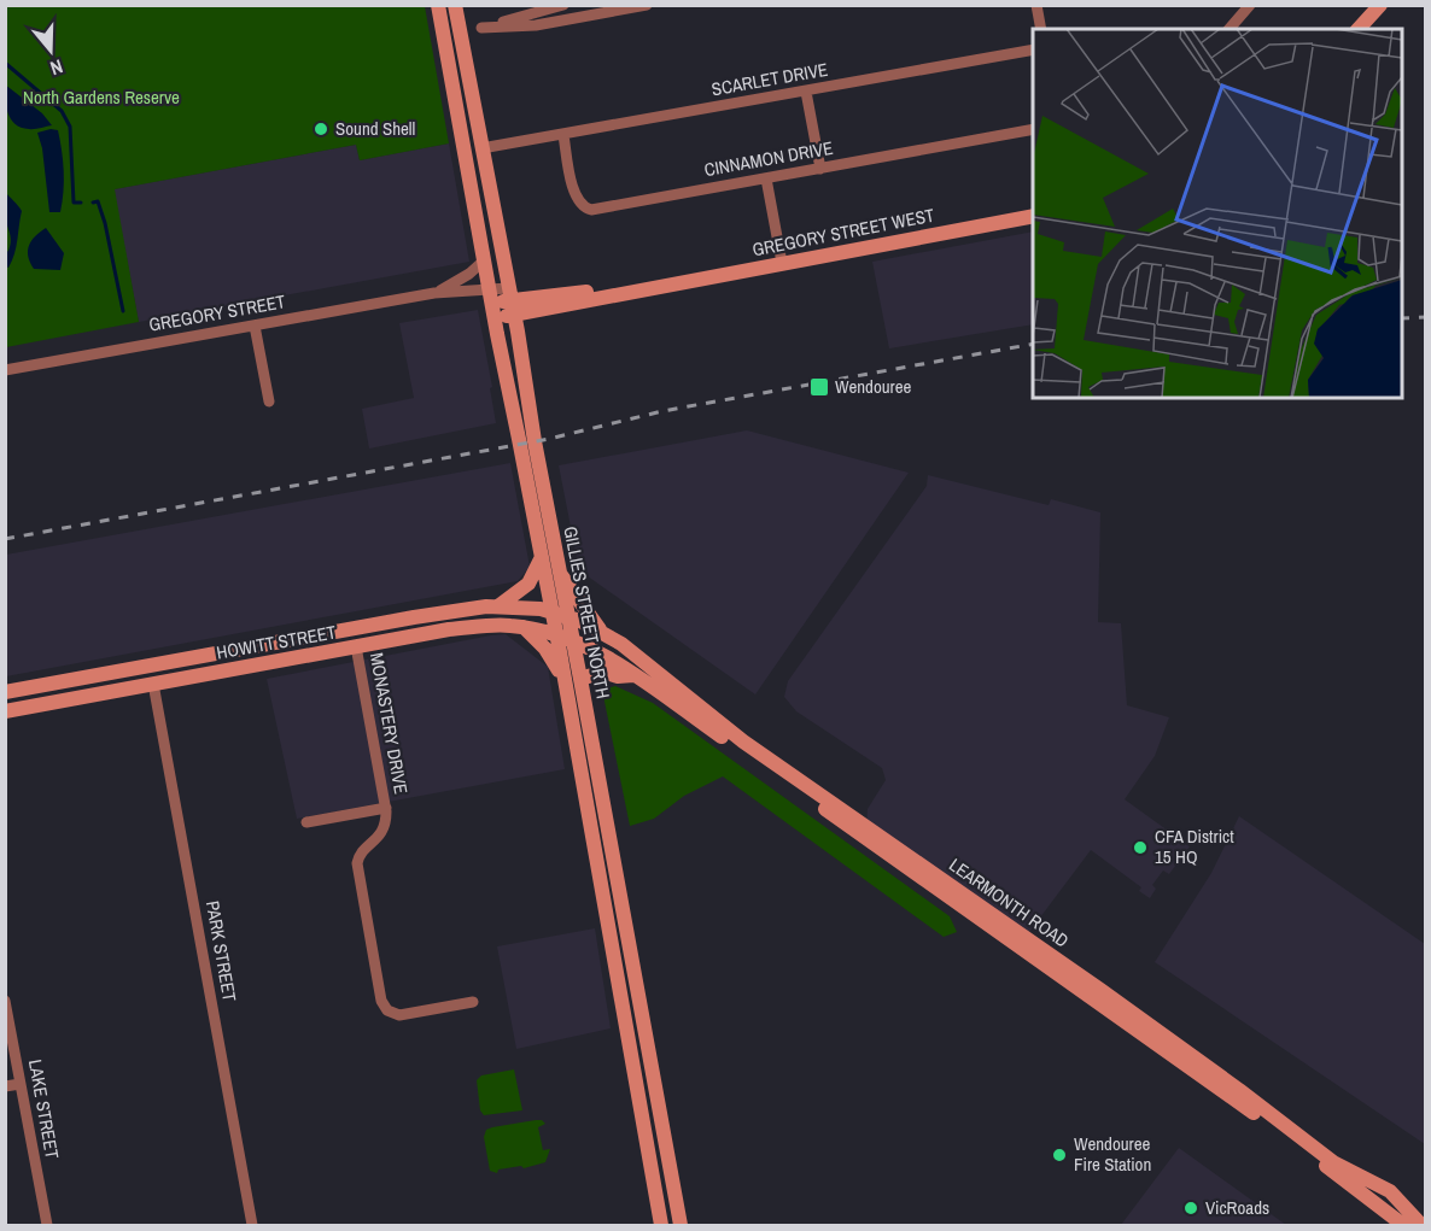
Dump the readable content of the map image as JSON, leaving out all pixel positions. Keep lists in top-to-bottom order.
{
  "streets": {
    "main road": [
      "GREGORY STREET WEST",
      "GILLIES STREET NORTH",
      "HOWITT STREET",
      "LEARMONTH ROAD"
    ],
    "street": [
      "SCARLET DRIVE",
      "CINNAMON DRIVE",
      "GREGORY STREET",
      "MONASTERY DRIVE",
      "PARK STREET",
      "LAKE STREET"
    ]
  },
  "crossings": [
    ["SCARLET DRIVE", "CINNAMON DRIVE"],
    ["SCARLET DRIVE", "GILLIES STREET NORTH"],
    ["GREGORY STREET WEST", "GREGORY STREET"],
    ["GREGORY STREET WEST", "GILLIES STREET NORTH"],
    ["GREGORY STREET", "GILLIES STREET NORTH"],
    ["GILLIES STREET NORTH", "HOWITT STREET"],
    ["GILLIES STREET NORTH", "LEARMONTH ROAD"],
    ["HOWITT STREET", "MONASTERY DRIVE"],
    ["HOWITT STREET", "LEARMONTH ROAD"],
    ["HOWITT STREET", "PARK STREET"]
  ],
  "parks": ["North Gardens Reserve"],
  "places": {
    "other": [
      "Sound Shell",
      "CFA District 15 HQ",
      "Wendouree Fire Station",
      "VicRoads"
    ],
    "transit": ["Wendouree"]
  },
  "north": "bottom"
}
